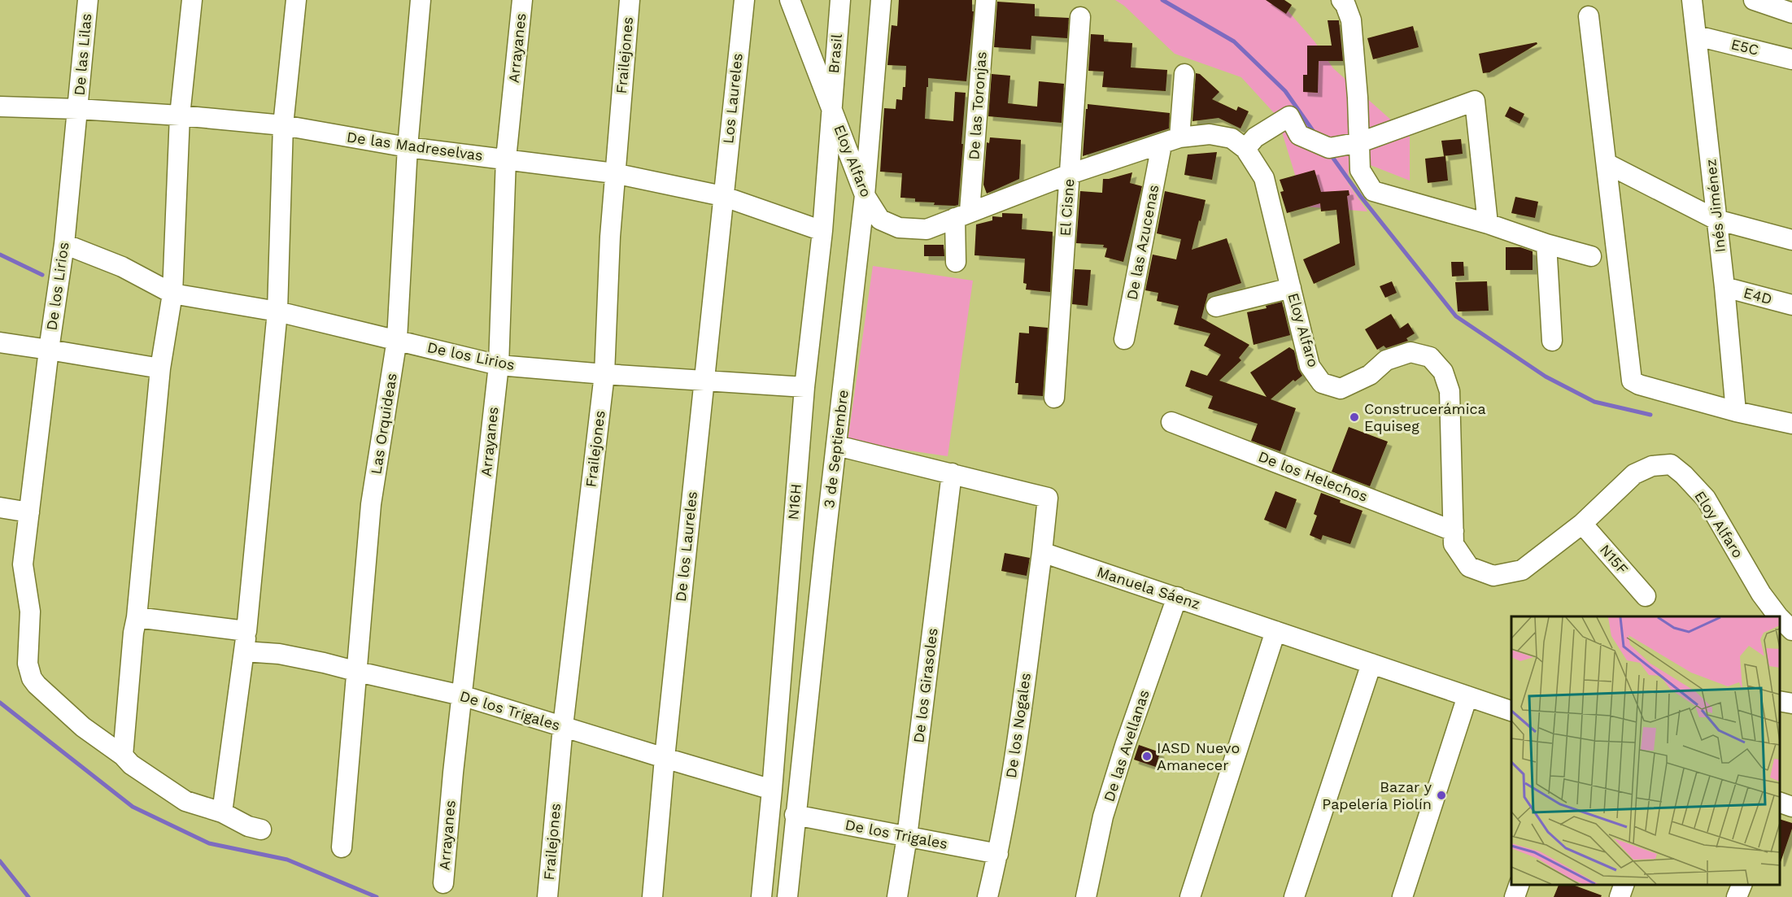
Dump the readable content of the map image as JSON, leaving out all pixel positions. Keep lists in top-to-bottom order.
{
  "streets": {
    "street": [
      "E5C",
      "Arrayanes",
      "Brasil",
      "De las Lilas",
      "Frailejones",
      "Los Laureles",
      "De las Toronjas",
      "De las Madreselvas",
      "Eloy Alfaro",
      "Inés Jiménez",
      "El Cisne",
      "De las Azucenas",
      "De los Lirios",
      "E4D",
      "Las Orquideas",
      "3 de Septiembre",
      "De los Helechos",
      "N16H",
      "De los Laureles",
      "N15F",
      "Manuela Sáenz",
      "De los Girasoles",
      "De los Trigales",
      "De los Nogales",
      "De las Avellanas"
    ]
  },
  "crossings": [
    ["E5C", "Inés Jiménez"],
    ["Arrayanes", "De las Madreselvas"],
    ["Arrayanes", "De los Lirios"],
    ["Arrayanes", "De los Trigales"],
    ["Brasil", "Eloy Alfaro"],
    ["Brasil", "N16H"],
    ["De las Lilas", "De las Madreselvas"],
    ["De las Lilas", "De los Lirios"],
    ["Frailejones", "De las Madreselvas"],
    ["Frailejones", "De los Lirios"],
    ["Frailejones", "De los Trigales"],
    ["Los Laureles", "De las Madreselvas"],
    ["Los Laureles", "De los Laureles"],
    ["De las Toronjas", "Eloy Alfaro"],
    ["De las Madreselvas", "De los Lirios"],
    ["De las Madreselvas", "Las Orquideas"],
    ["De las Madreselvas", "N16H"],
    ["De las Madreselvas", "De los Laureles"],
    ["Eloy Alfaro", "El Cisne"],
    ["Eloy Alfaro", "De las Azucenas"],
    ["Eloy Alfaro", "3 de Septiembre"],
    ["Eloy Alfaro", "De los Helechos"],
    ["Eloy Alfaro", "N16H"],
    ["Eloy Alfaro", "N15F"],
    ["Inés Jiménez", "E4D"],
    ["De los Lirios", "Las Orquideas"],
    ["De los Lirios", "N16H"],
    ["De los Lirios", "De los Laureles"],
    ["Las Orquideas", "De los Trigales"],
    ["3 de Septiembre", "De los Trigales"],
    ["N16H", "De los Trigales"],
    ["De los Laureles", "De los Trigales"],
    ["Manuela Sáenz", "De los Nogales"],
    ["Manuela Sáenz", "De las Avellanas"],
    ["De los Girasoles", "De los Trigales"],
    ["De los Trigales", "De los Nogales"]
  ],
  "places": ["Construcerámica Equiseg", "IASD Nuevo Amanecer", "Bazar y Papelería Piolín"]
}
